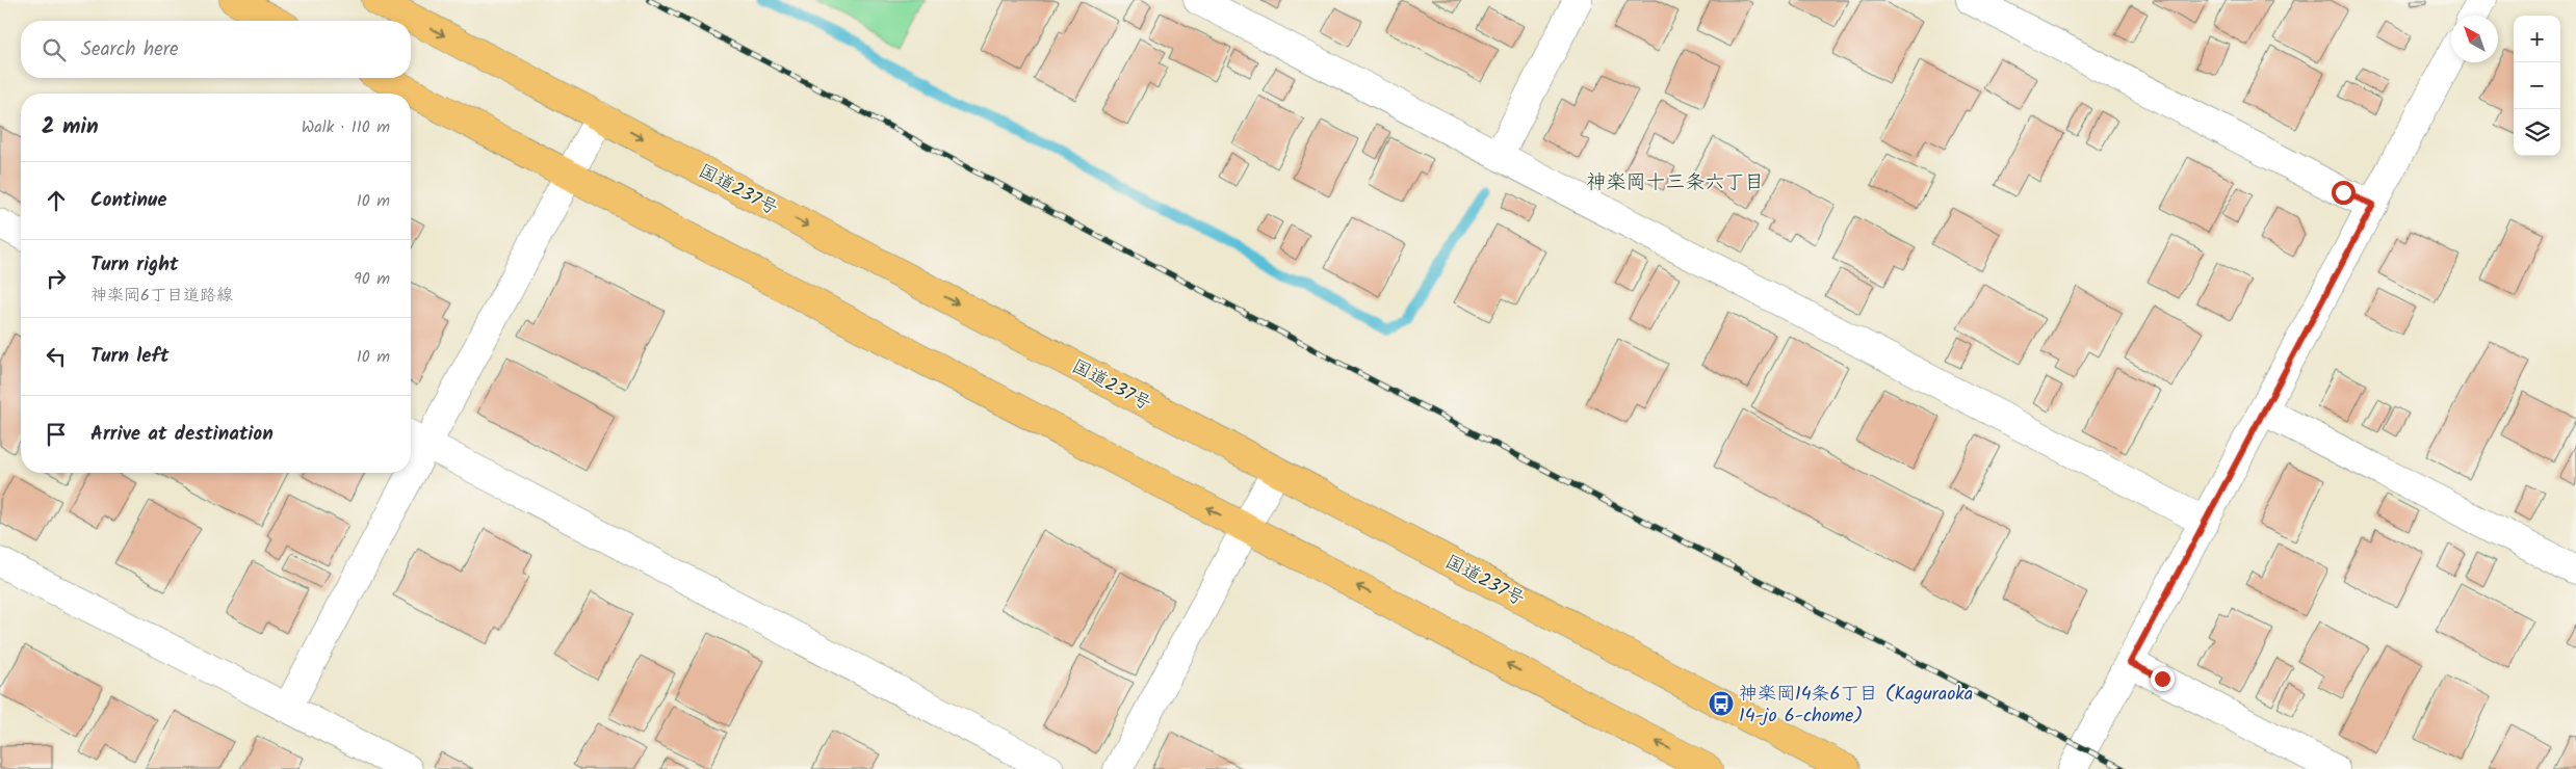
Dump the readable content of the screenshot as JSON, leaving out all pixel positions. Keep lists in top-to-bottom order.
{
  "streets": {
    "highway": ["国道237号"]
  },
  "districts": ["神楽岡十三条六丁目"],
  "places": {
    "bus stop": ["神楽岡14条6丁目 (Kaguraoka 14-jo 6-chome)"]
  },
  "north": "top left",
  "page": {
    "map_buttons": ["+", "−"],
    "search": "Search here",
    "heading": ["2 min", "Walk · 110 m"],
    "list": [
      ["Continue", "10 m"],
      ["Turn right", "神楽岡6丁目道路線", "90 m"],
      ["Turn left", "10 m"],
      "Arrive at destination"
    ]
  }
}
